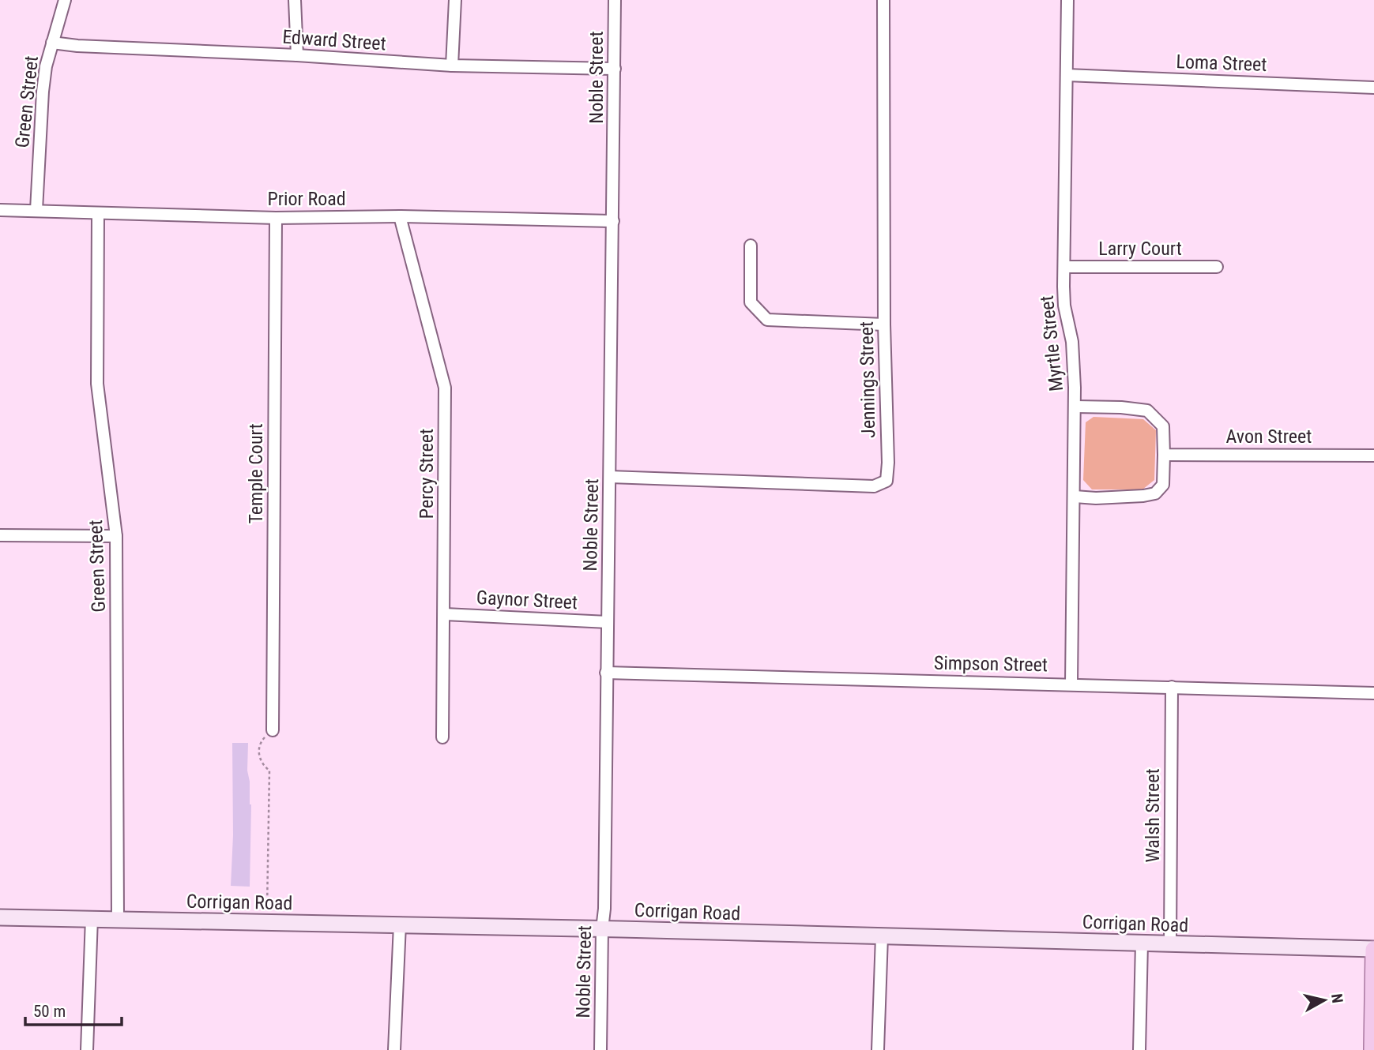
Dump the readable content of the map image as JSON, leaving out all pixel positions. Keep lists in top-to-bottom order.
{
  "streets": {
    "main road": ["Corrigan Road"],
    "street": [
      "Edward Street",
      "Loma Street",
      "Noble Street",
      "Green Street",
      "Prior Road",
      "Larry Court",
      "Myrtle Street",
      "Jennings Street",
      "Avon Street",
      "Temple Court",
      "Percy Street",
      "Gaynor Street",
      "Simpson Street",
      "Walsh Street"
    ]
  },
  "crossings": [
    ["Edward Street", "Noble Street"],
    ["Edward Street", "Green Street"],
    ["Loma Street", "Myrtle Street"],
    ["Noble Street", "Prior Road"],
    ["Noble Street", "Jennings Street"],
    ["Noble Street", "Gaynor Street"],
    ["Noble Street", "Simpson Street"],
    ["Noble Street", "Corrigan Road"],
    ["Green Street", "Prior Road"],
    ["Green Street", "Corrigan Road"],
    ["Prior Road", "Temple Court"],
    ["Prior Road", "Percy Street"],
    ["Larry Court", "Myrtle Street"],
    ["Myrtle Street", "Simpson Street"],
    ["Percy Street", "Gaynor Street"],
    ["Simpson Street", "Walsh Street"],
    ["Walsh Street", "Corrigan Road"]
  ],
  "scale_bar": "50 m",
  "north": "right"
}
